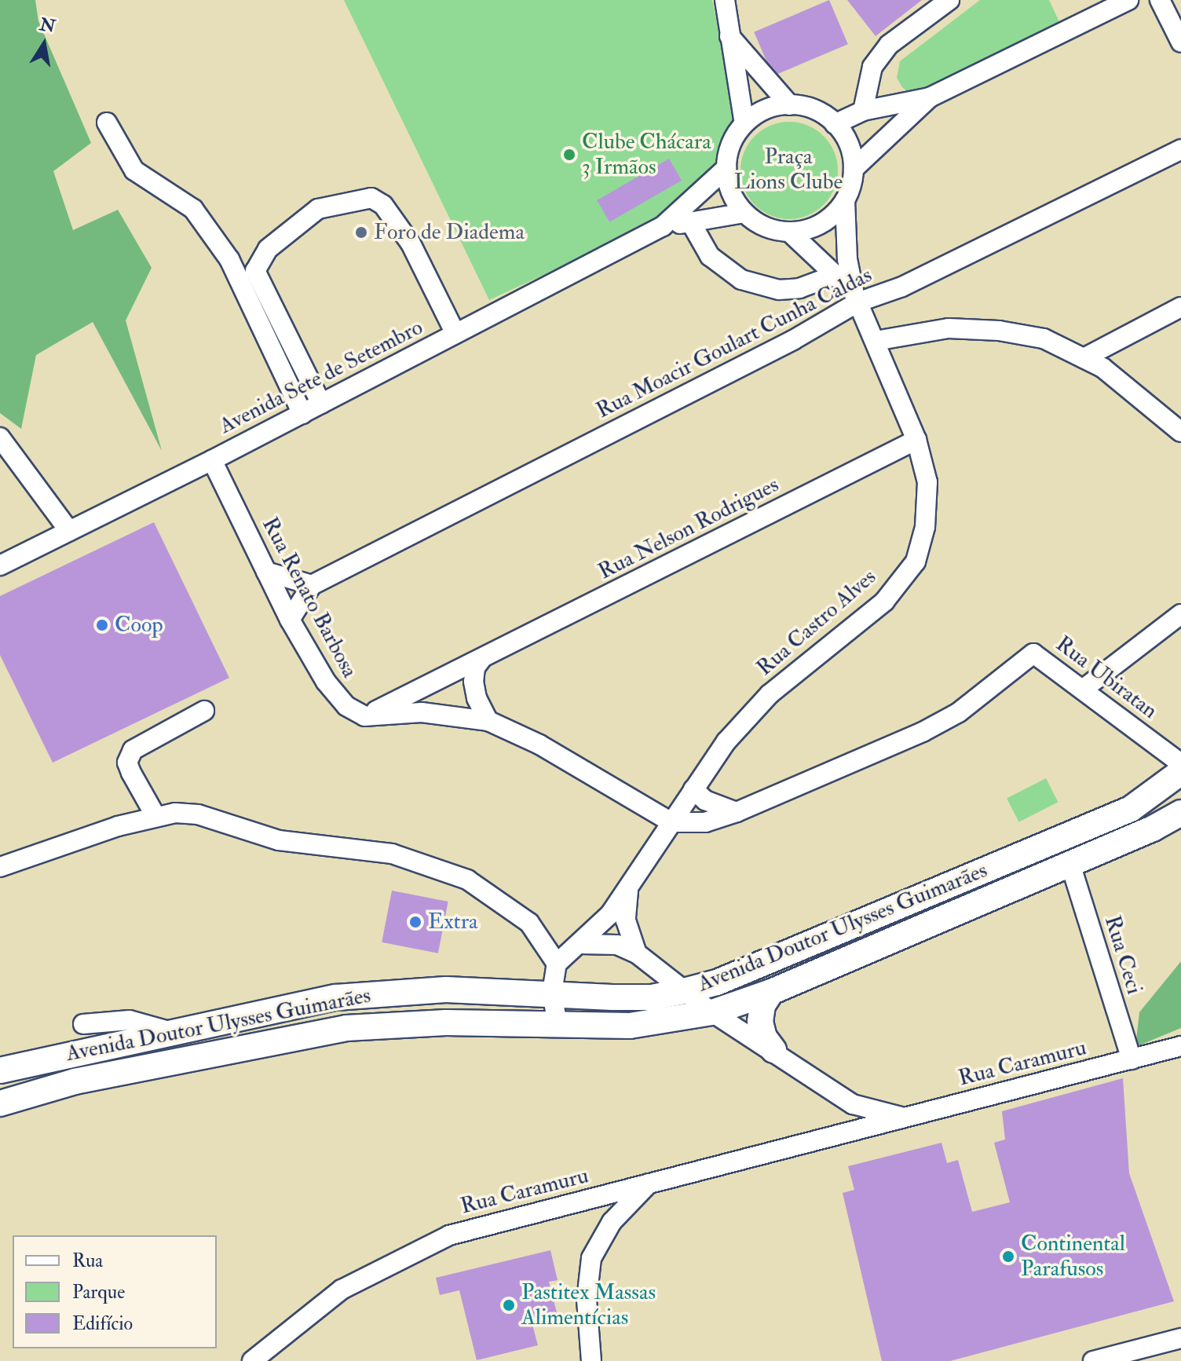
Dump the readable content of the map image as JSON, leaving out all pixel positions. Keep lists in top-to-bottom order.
{
  "streets": {
    "main road": ["Avenida Doutor Ulysses Guimarães"],
    "street": [
      "Rua Moacir Goulart Cunha Caldas",
      "Avenida Sete de Setembro",
      "Rua Nelson Rodrigues",
      "Rua Renato Barbosa",
      "Rua Castro Alves",
      "Rua Ubiratan",
      "Rua Ceci",
      "Rua Caramuru"
    ]
  },
  "crossings": [
    ["Rua Moacir Goulart Cunha Caldas", "Rua Castro Alves"],
    ["Avenida Sete de Setembro", "Rua Renato Barbosa"],
    ["Avenida Sete de Setembro", "Rua Castro Alves"],
    ["Rua Nelson Rodrigues", "Rua Renato Barbosa"],
    ["Rua Nelson Rodrigues", "Rua Castro Alves"],
    ["Avenida Doutor Ulysses Guimarães", "Rua Ceci"],
    ["Rua Ceci", "Rua Caramuru"]
  ],
  "parks": ["Praça Lions Clube"],
  "places": [
    "Clube Chácara 3 Irmãos",
    "Foro de Diadema",
    "Coop",
    "Extra",
    "Continental Parafusos",
    "Pastitex Massas Alimentícias"
  ],
  "legend": ["Rua", "Parque", "Edifício"],
  "north": "top"
}
